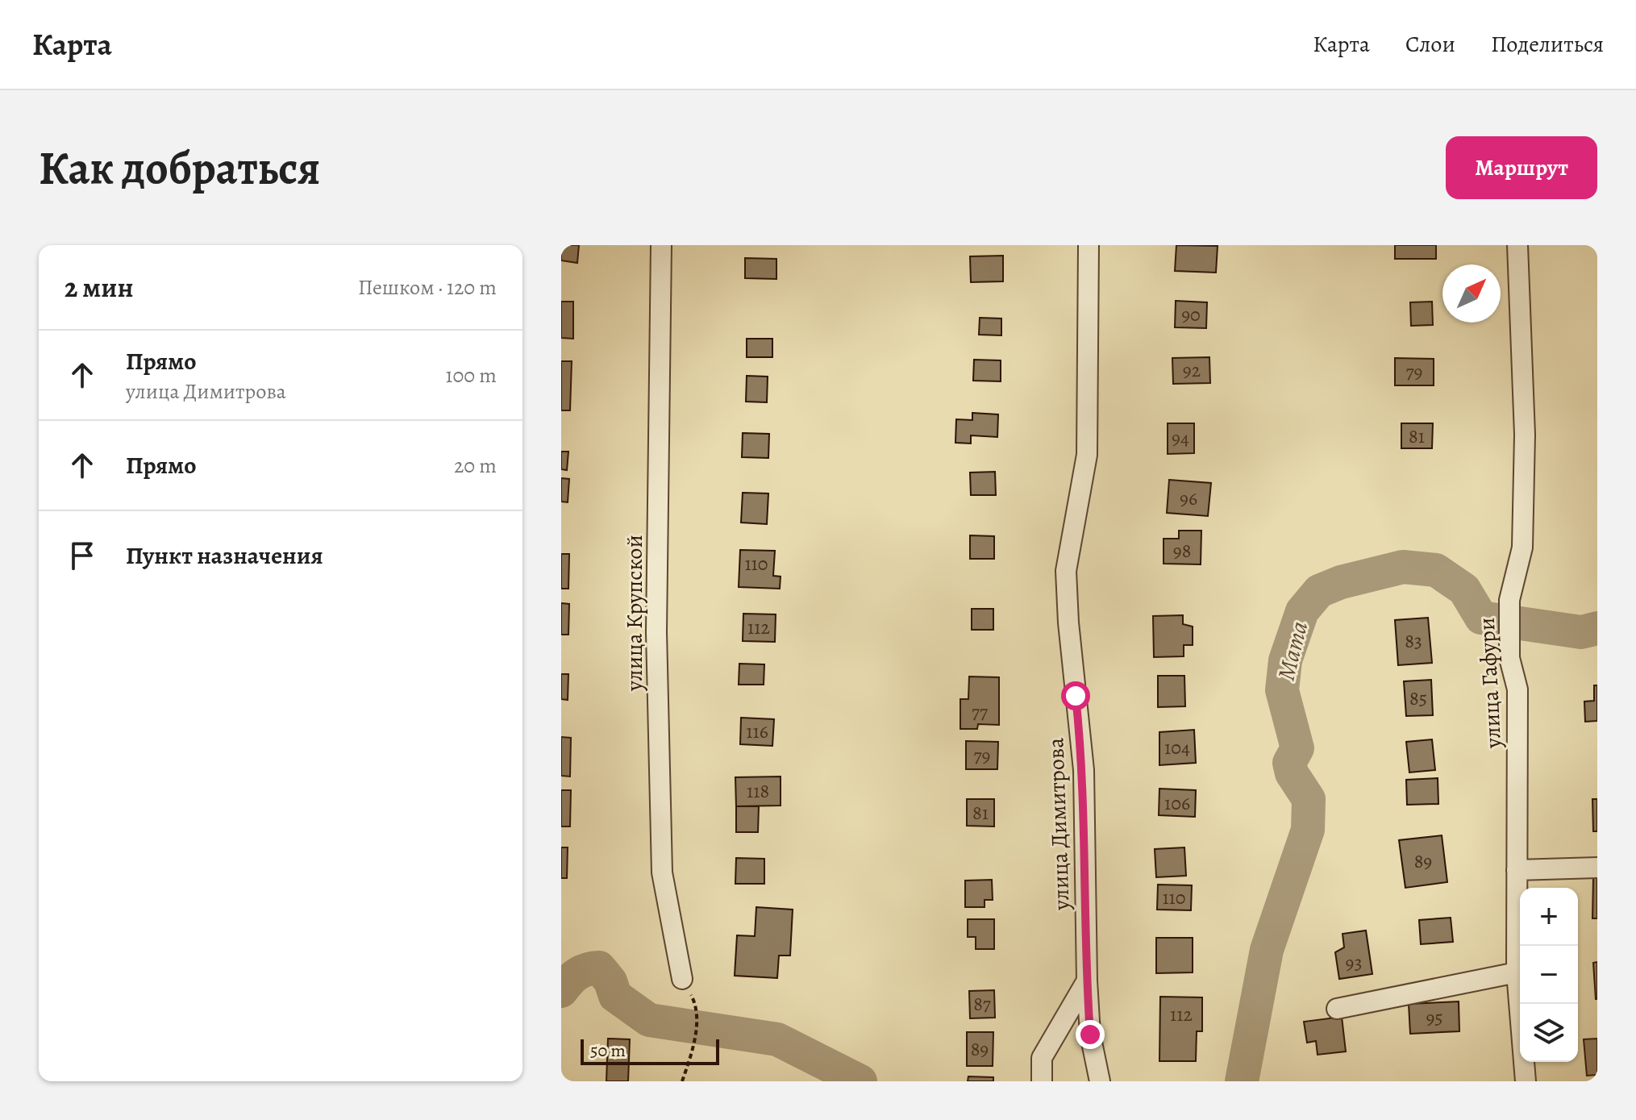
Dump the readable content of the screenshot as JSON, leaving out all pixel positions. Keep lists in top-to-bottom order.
{
  "streets": {
    "street": ["улица Крупской", "улица Гафури", "улица Димитрова"]
  },
  "water": ["Мата"],
  "house_numbers": [
    "90",
    "92",
    "79",
    "81",
    "94",
    "96",
    "98",
    "110",
    "112",
    "83",
    "85",
    "77",
    "116",
    "104",
    "79",
    "118",
    "106",
    "81",
    "89",
    "110",
    "93",
    "87",
    "112",
    "95",
    "89"
  ],
  "scale_bar": "50 m",
  "north": "top right",
  "page": {
    "header": "Карта",
    "nav": ["Карта", "Слои", "Поделиться"],
    "buttons": "Маршрут",
    "title": "Как добраться",
    "heading": ["2 мин", "Пешком · 120 m"],
    "list": [
      ["Прямо", "улица Димитрова", "100 m"],
      ["Прямо", "20 m"],
      "Пункт назначения"
    ],
    "map_buttons": ["+", "−"],
    "scale": "50 m"
  }
}
